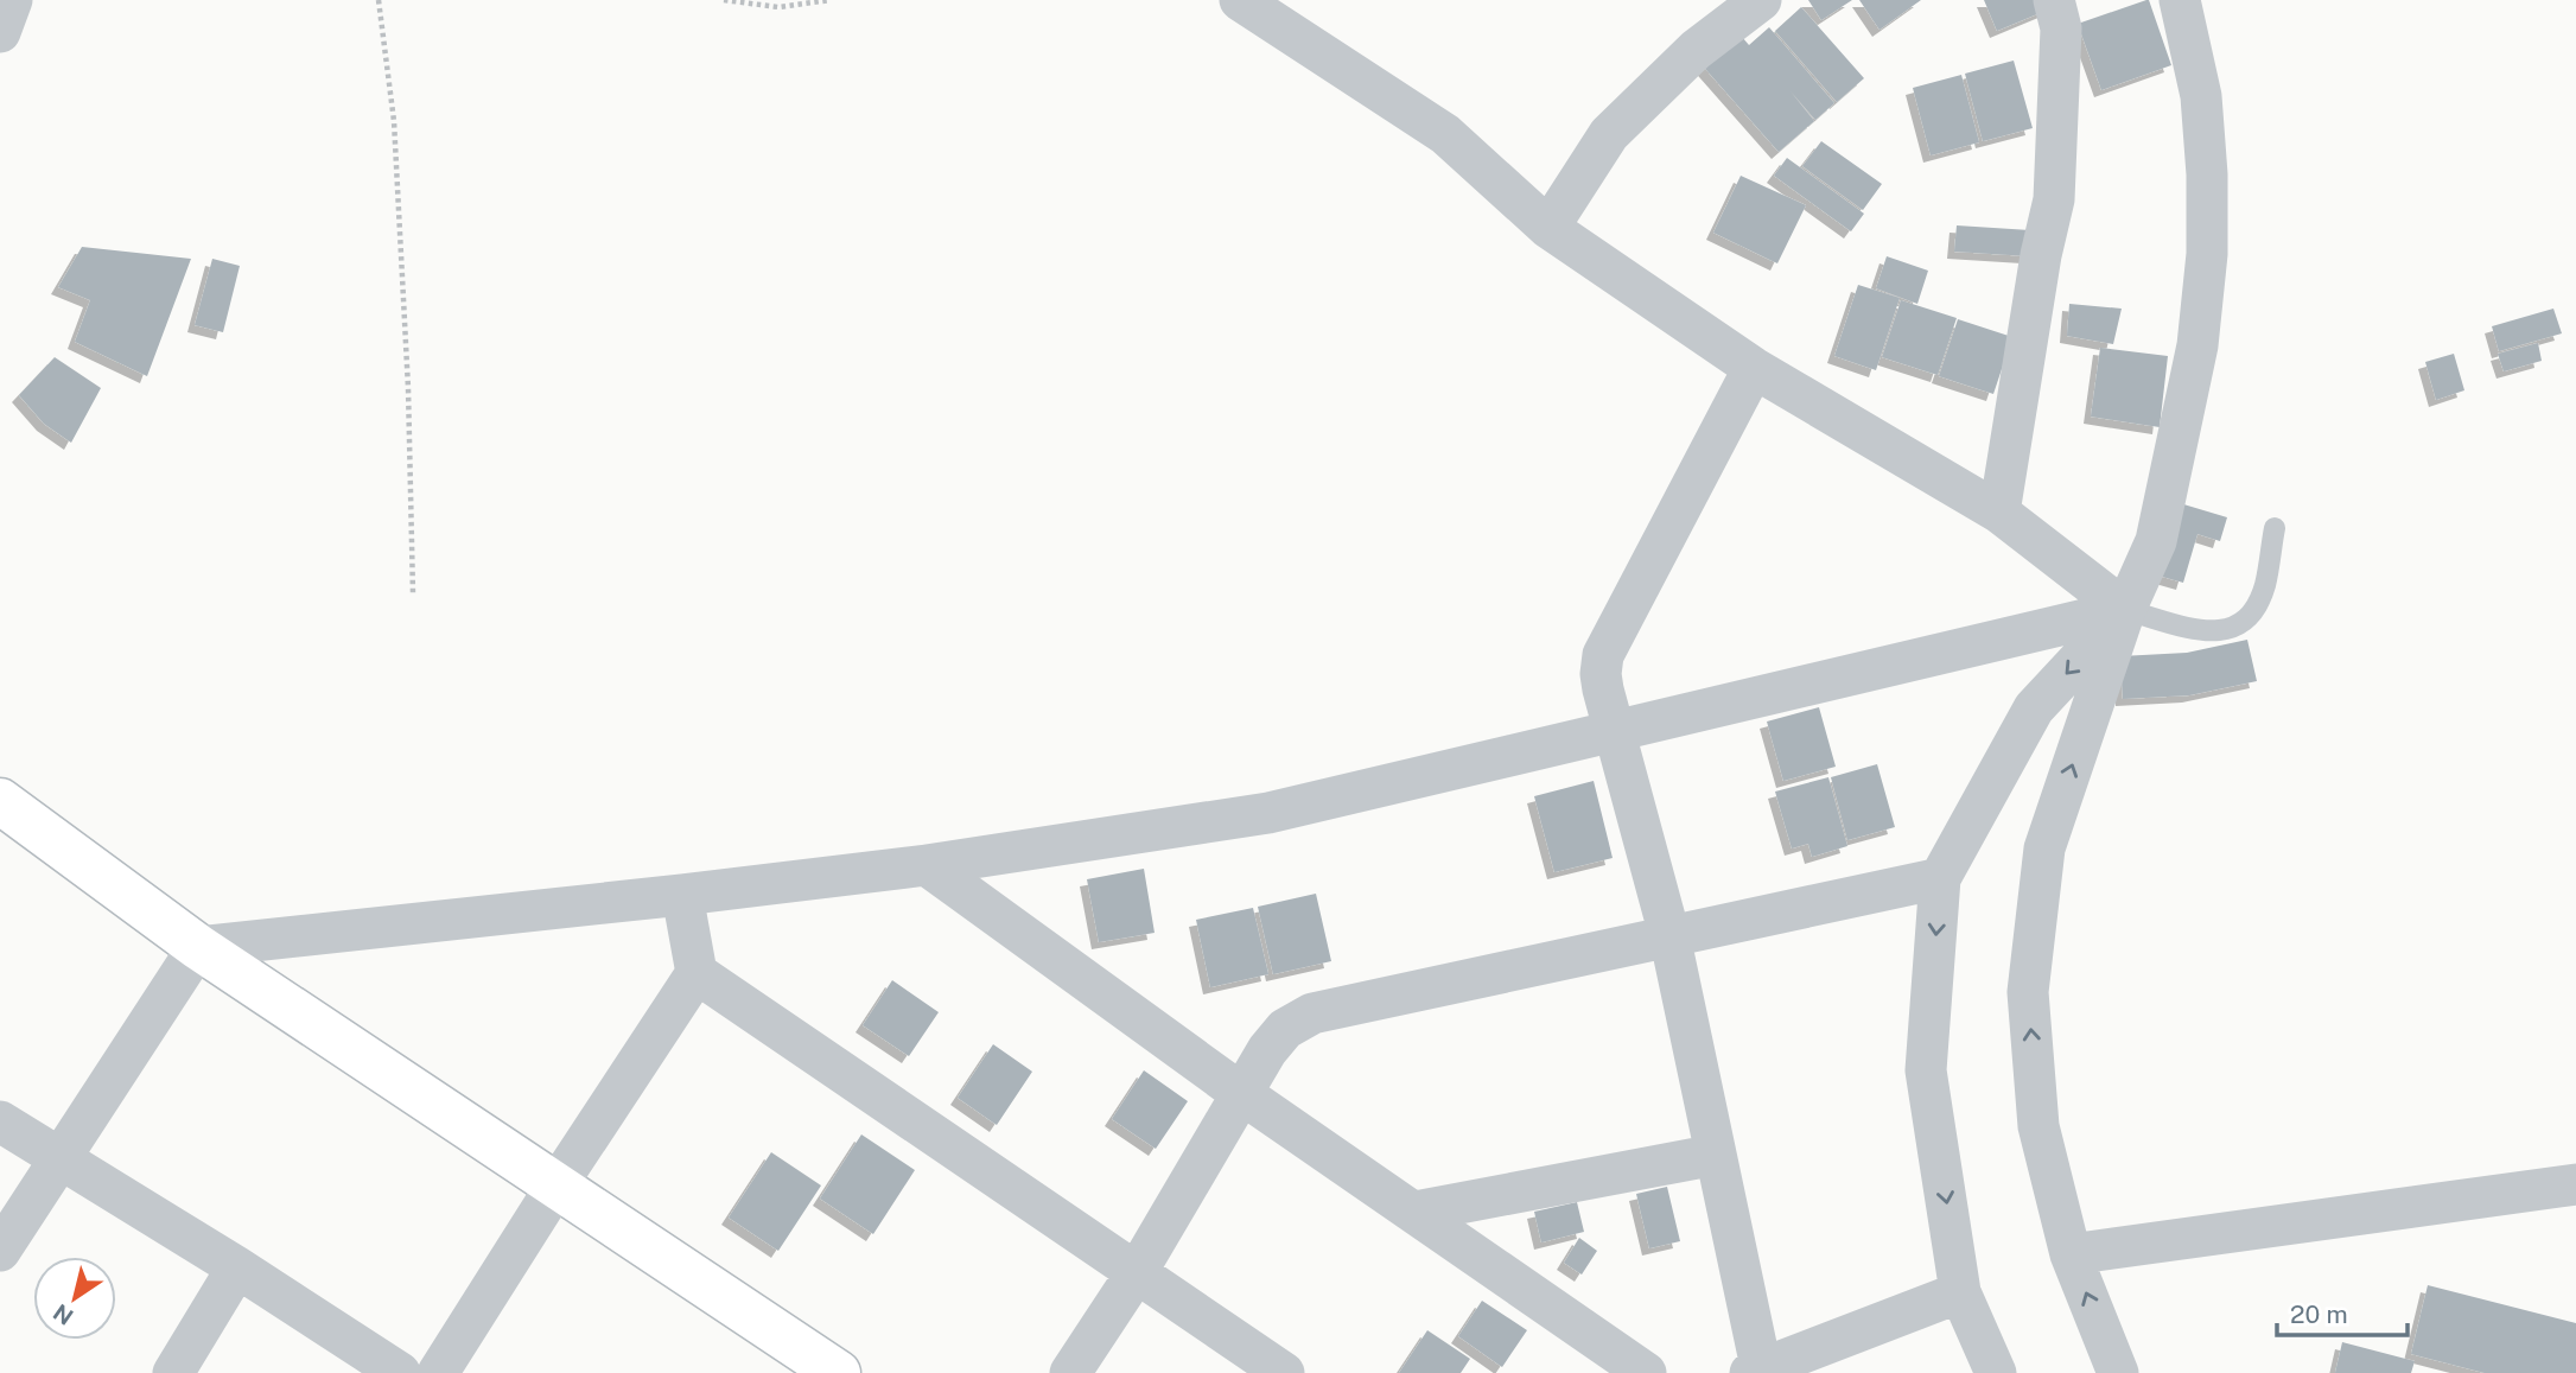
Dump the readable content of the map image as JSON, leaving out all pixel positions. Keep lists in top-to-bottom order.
{
  "scale_bar": "20 m",
  "north": "bottom left"
}
